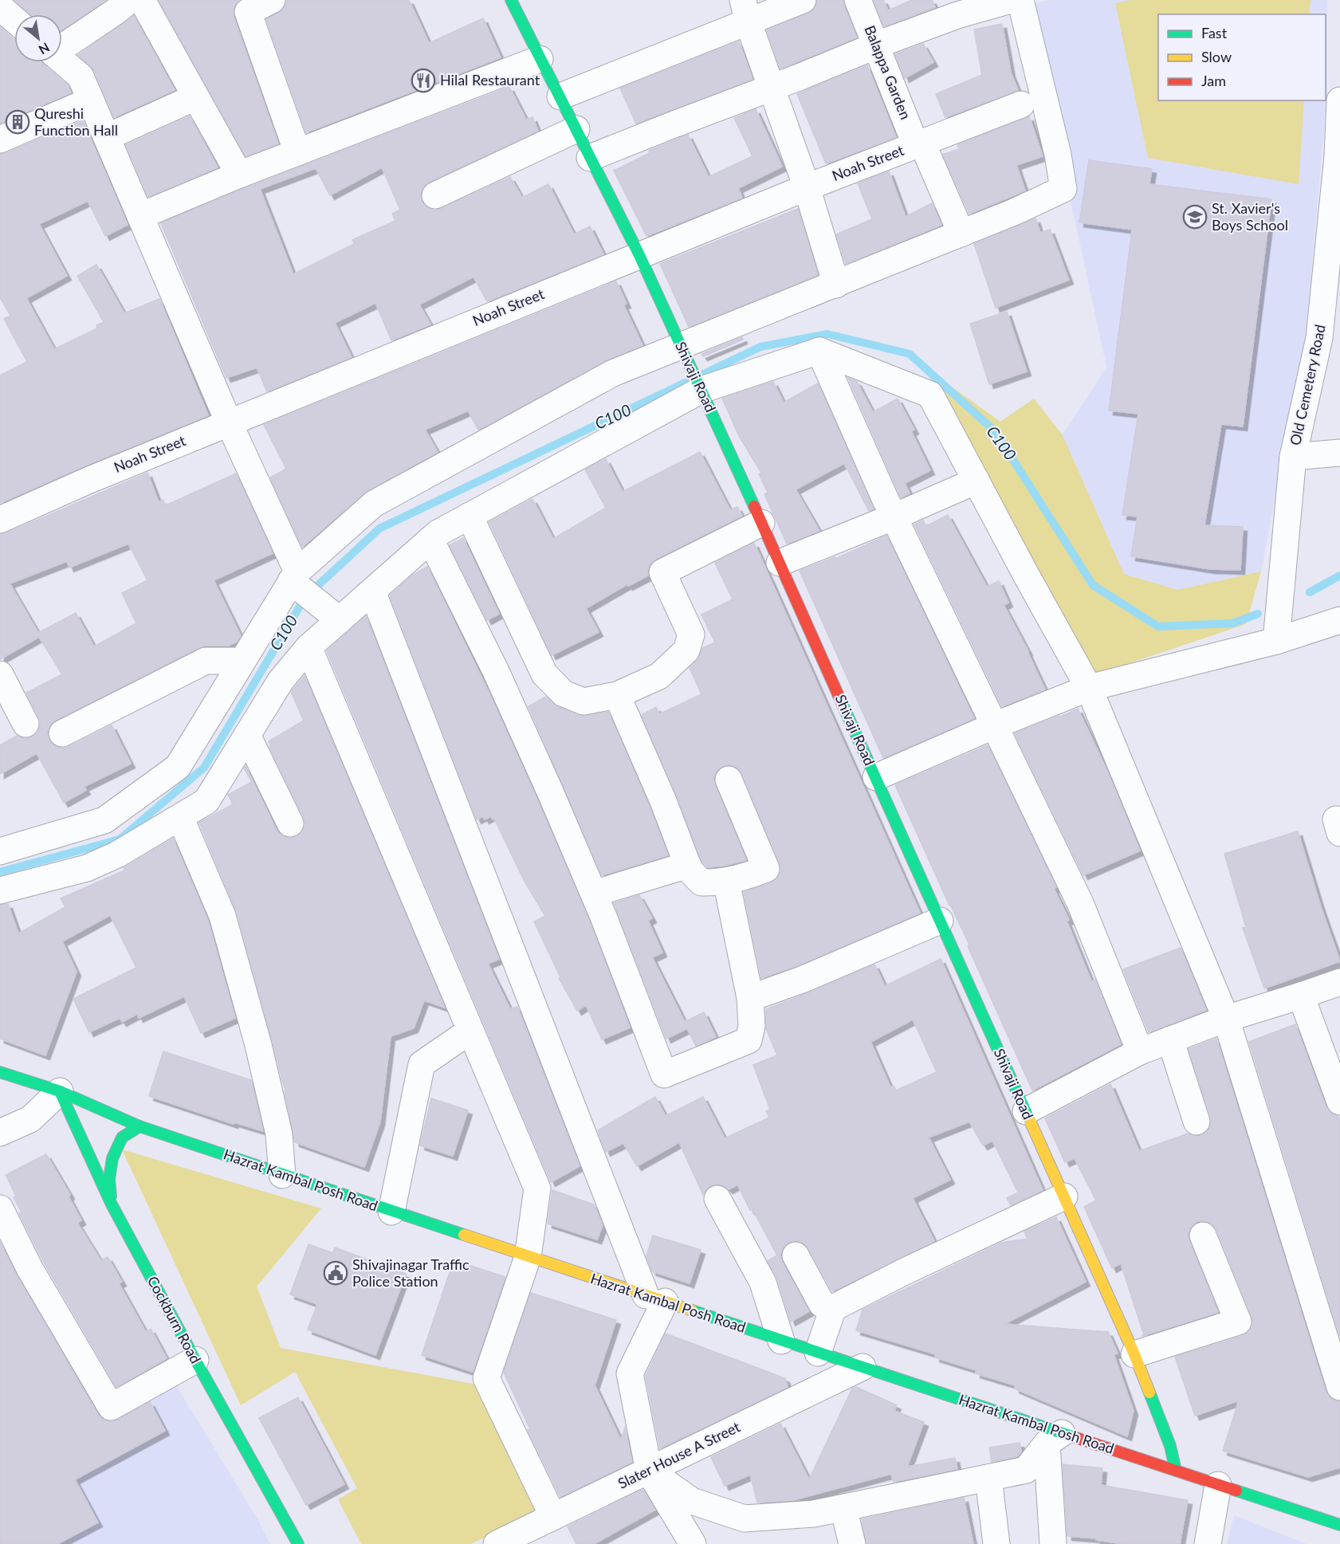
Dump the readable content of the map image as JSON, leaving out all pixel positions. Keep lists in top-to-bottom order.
{
  "streets": {
    "street": [
      "Balappa Garden",
      "Noah Street",
      "Shivaji Road",
      "Old Cemetery Road",
      "Hazrat Kambal Posh Road",
      "Cockburn Road",
      "Slater House A Street"
    ]
  },
  "crossings": [
    ["Balappa Garden", "Noah Street"],
    ["Noah Street", "Shivaji Road"],
    ["Shivaji Road", "Hazrat Kambal Posh Road"],
    ["Hazrat Kambal Posh Road", "Cockburn Road"],
    ["Hazrat Kambal Posh Road", "Slater House A Street"]
  ],
  "water": ["C100"],
  "places": {
    "restaurant": ["Hilal Restaurant"],
    "building": ["Qureshi Function Hall"],
    "school or university": ["St. Xavier's Boys School"],
    "public building": ["Shivajinagar Traffic Police Station"]
  },
  "legend": ["Fast", "Slow", "Jam"],
  "north": "bottom right"
}
